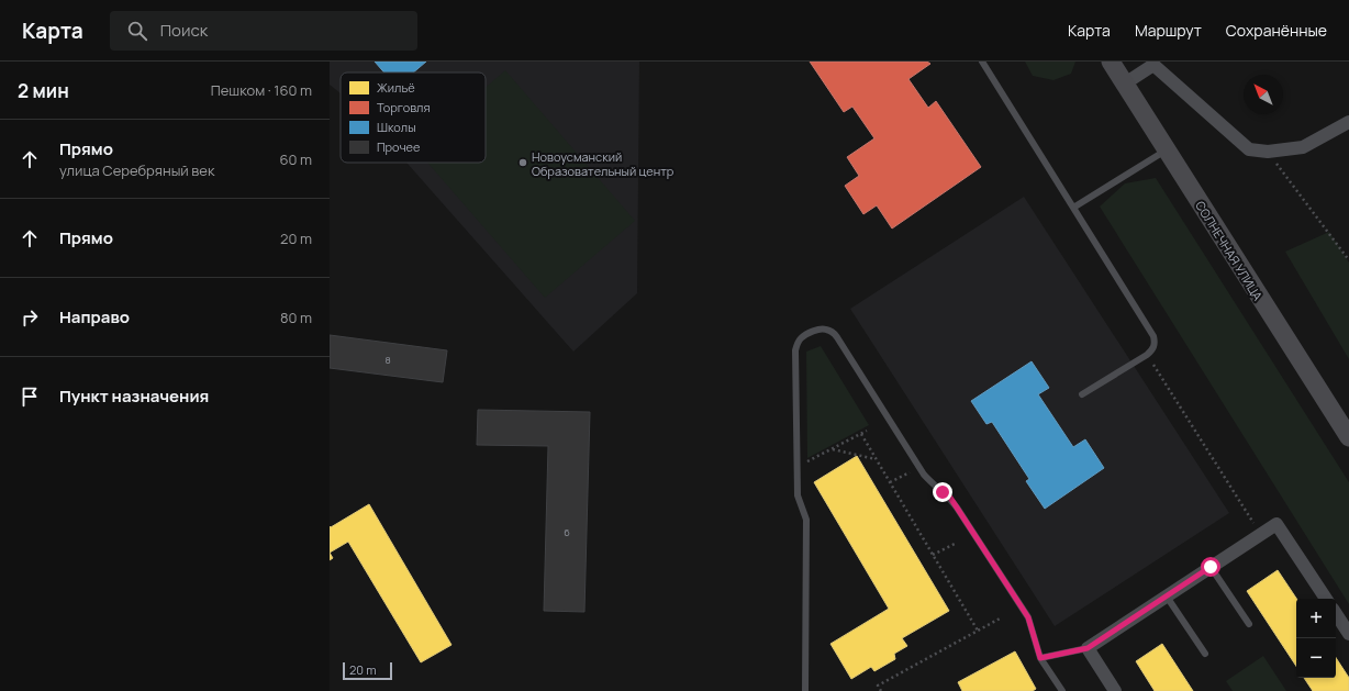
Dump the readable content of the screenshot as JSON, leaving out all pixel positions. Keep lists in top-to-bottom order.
{
  "streets": {
    "street": ["СОЛНЕЧНАЯ УЛИЦА"]
  },
  "places": ["Новоусманский Образовательный центр"],
  "house_numbers": ["8", "6"],
  "legend": [
    "Жильё",
    "Торговля",
    "Школы",
    "Прочее"
  ],
  "scale_bar": "20 m",
  "north": "top left",
  "page": {
    "header": "Карта",
    "search": "Поиск",
    "nav": ["Карта", "Маршрут", "Сохранённые"],
    "heading": ["2 мин", "Пешком · 160 m"],
    "list": [
      ["Прямо", "улица Серебряный век", "60 m"],
      ["Прямо", "20 m"],
      ["Направо", "80 m"],
      "Пункт назначения"
    ],
    "map_buttons": ["+", "−"],
    "scale": "20 m"
  }
}
